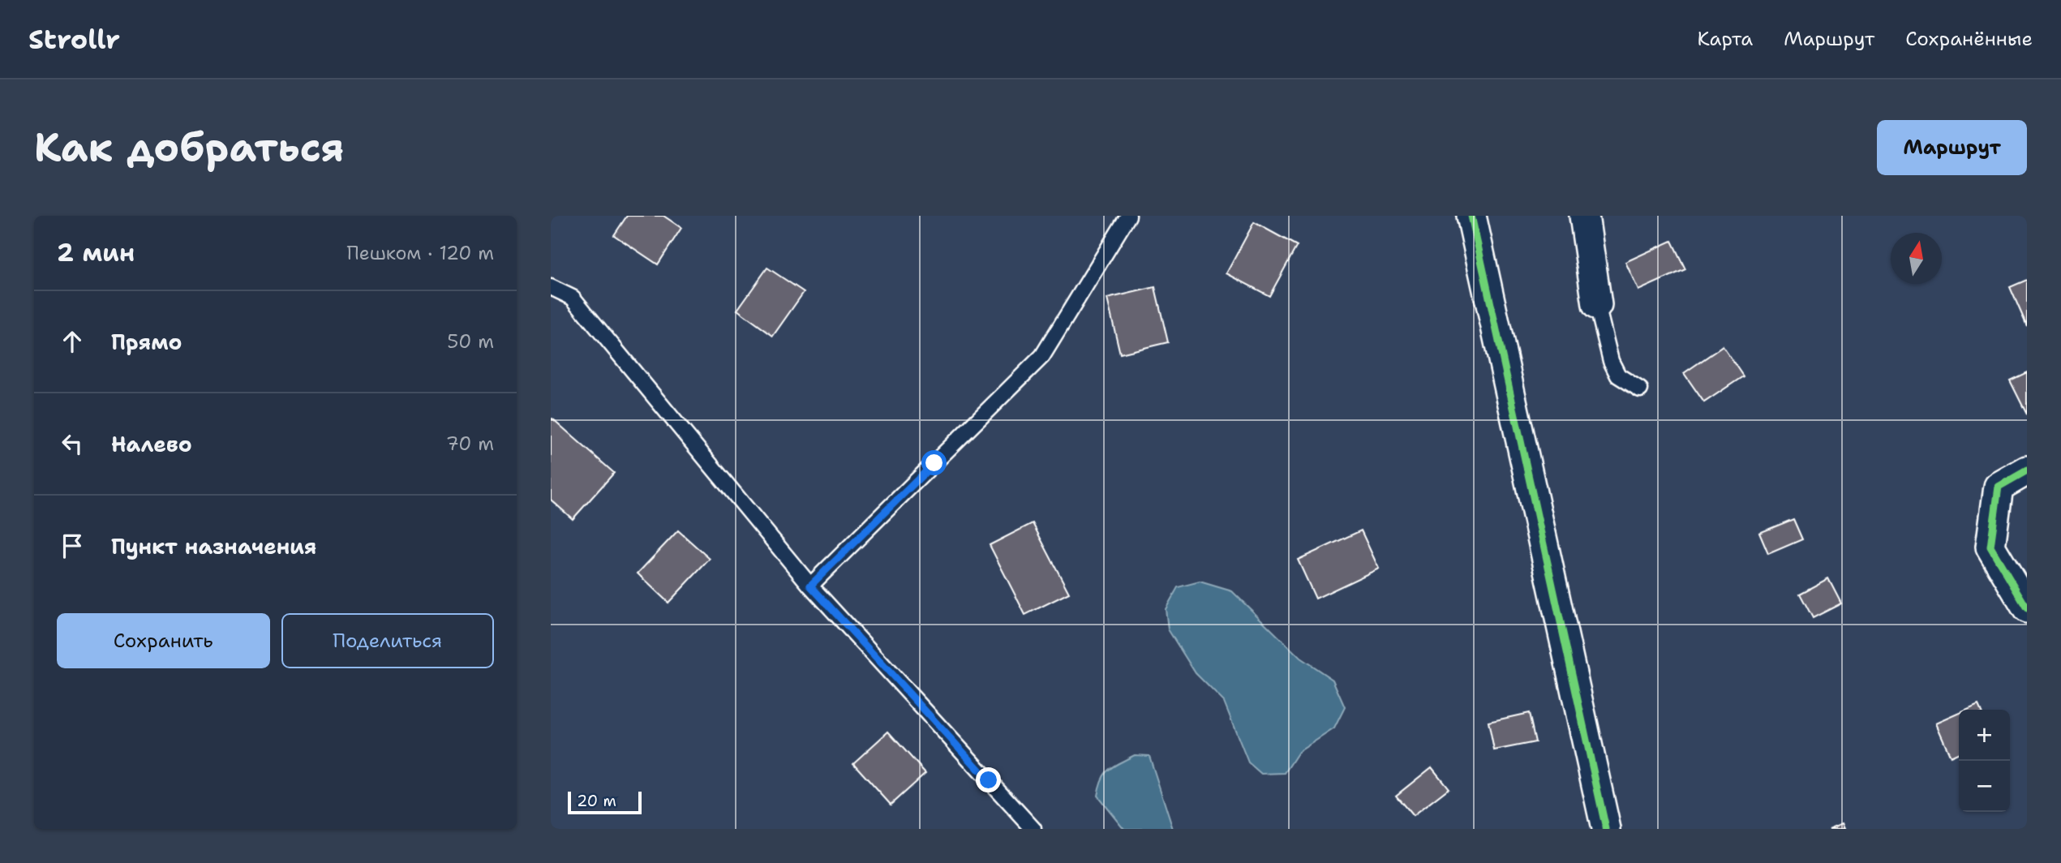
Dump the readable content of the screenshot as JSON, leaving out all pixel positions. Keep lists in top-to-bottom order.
{
  "scale_bar": "20 m",
  "north": "top",
  "page": {
    "header": "Strollr",
    "nav": ["Карта", "Маршрут", "Сохранённые"],
    "buttons": [
      "Маршрут",
      ["Сохранить", "Поделиться"]
    ],
    "title": "Как добраться",
    "heading": ["2 мин", "Пешком · 120 m"],
    "list": [
      ["Прямо", "50 m"],
      ["Налево", "70 m"],
      "Пункт назначения"
    ],
    "map_buttons": ["+", "−"],
    "scale": "20 m"
  }
}
